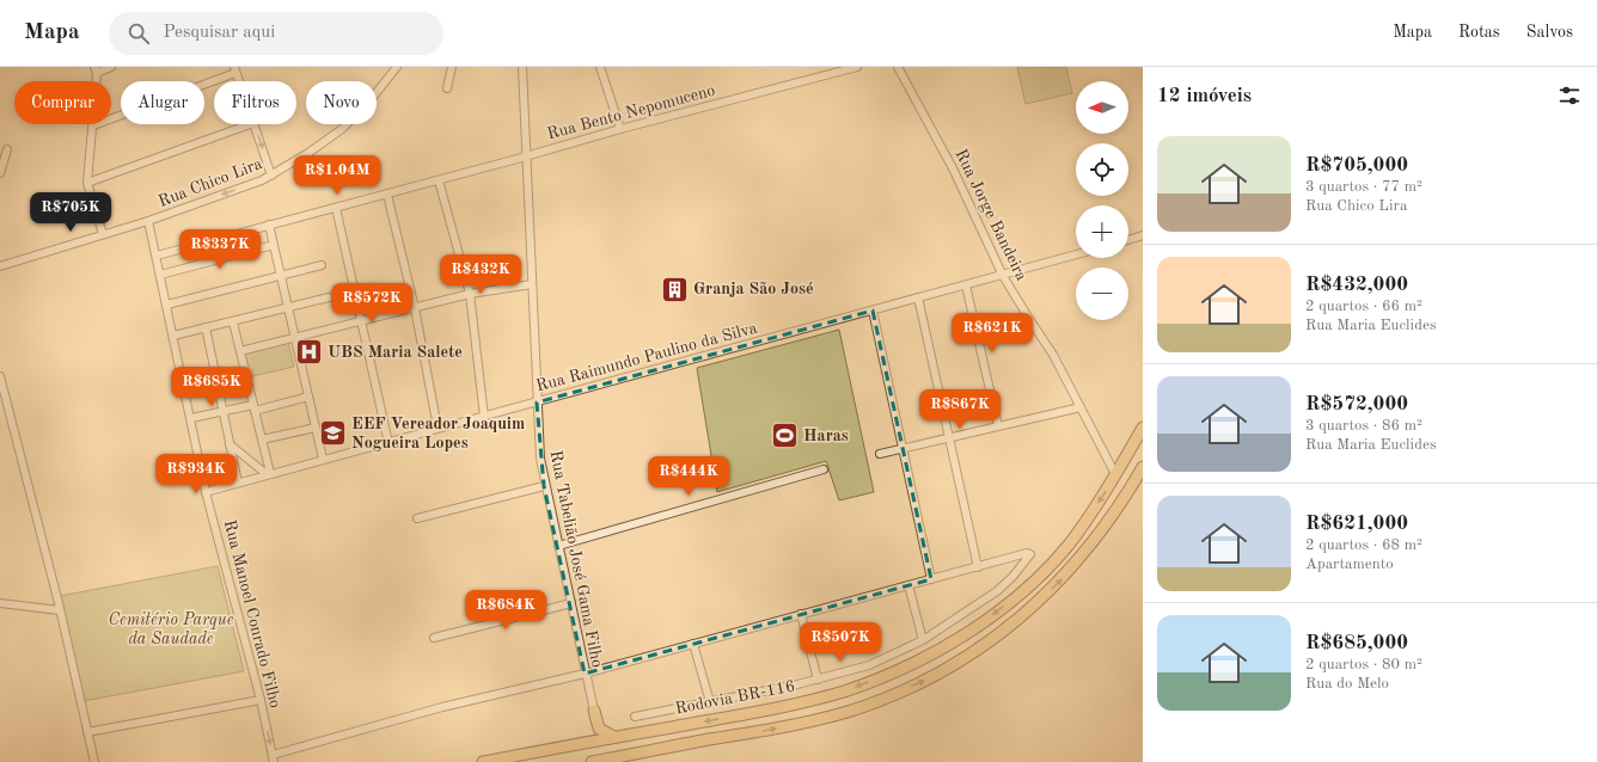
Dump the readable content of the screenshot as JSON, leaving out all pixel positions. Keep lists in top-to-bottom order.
{
  "streets": {
    "highway": ["Rodovia BR-116"],
    "street": [
      "Rua Bento Nepomuceno",
      "Rua Chico Lira",
      "Rua Jorge Bandeira",
      "Rua Raimundo Paulino da Silva",
      "Rua Tabelião José Gama Filho",
      "Rua Manoel Conrado Filho"
    ]
  },
  "crossings": [
    ["Rua Bento Nepomuceno", "Rua Tabelião José Gama Filho"],
    ["Rua Bento Nepomuceno", "Rua Manoel Conrado Filho"],
    ["Rua Chico Lira", "Rua Manoel Conrado Filho"],
    ["Rua Jorge Bandeira", "Rua Raimundo Paulino da Silva"],
    ["Rua Jorge Bandeira", "Rodovia BR-116"],
    ["Rua Raimundo Paulino da Silva", "Rua Tabelião José Gama Filho"],
    ["Rua Raimundo Paulino da Silva", "Rua Manoel Conrado Filho"]
  ],
  "parks": ["Cemitério Parque da Saudade"],
  "places": {
    "building": ["Granja São José"],
    "hospital": ["UBS Maria Salete"],
    "school or university": ["EEF Vereador Joaquim Nogueira Lopes"],
    "sports": ["Haras"]
  },
  "north": "left",
  "page": {
    "header": "Mapa",
    "search": "Pesquisar aqui",
    "nav": ["Mapa", "Rotas", "Salvos"],
    "heading": "12 imóveis",
    "map_buttons": ["+", "−"],
    "chip": [
      "Comprar",
      "Alugar",
      "Filtros",
      "Novo"
    ],
    "list": [
      {
        "name": "R$705,000",
        "note": "3 quartos · 77 m² · Rua Chico Lira"
      },
      {
        "name": "R$432,000",
        "note": "2 quartos · 66 m² · Rua Maria Euclides"
      },
      {
        "name": "R$572,000",
        "note": "3 quartos · 86 m² · Rua Maria Euclides"
      },
      {
        "name": "R$621,000",
        "note": "2 quartos · 68 m² · Apartamento"
      },
      {
        "name": "R$685,000",
        "note": "2 quartos · 80 m² · Rua do Melo"
      }
    ],
    "price": [
      "R$1.04M",
      "R$705K",
      "R$337K",
      "R$432K",
      "R$572K",
      "R$621K",
      "R$685K",
      "R$867K",
      "R$934K",
      "R$444K",
      "R$684K",
      "R$507K"
    ]
  }
}
